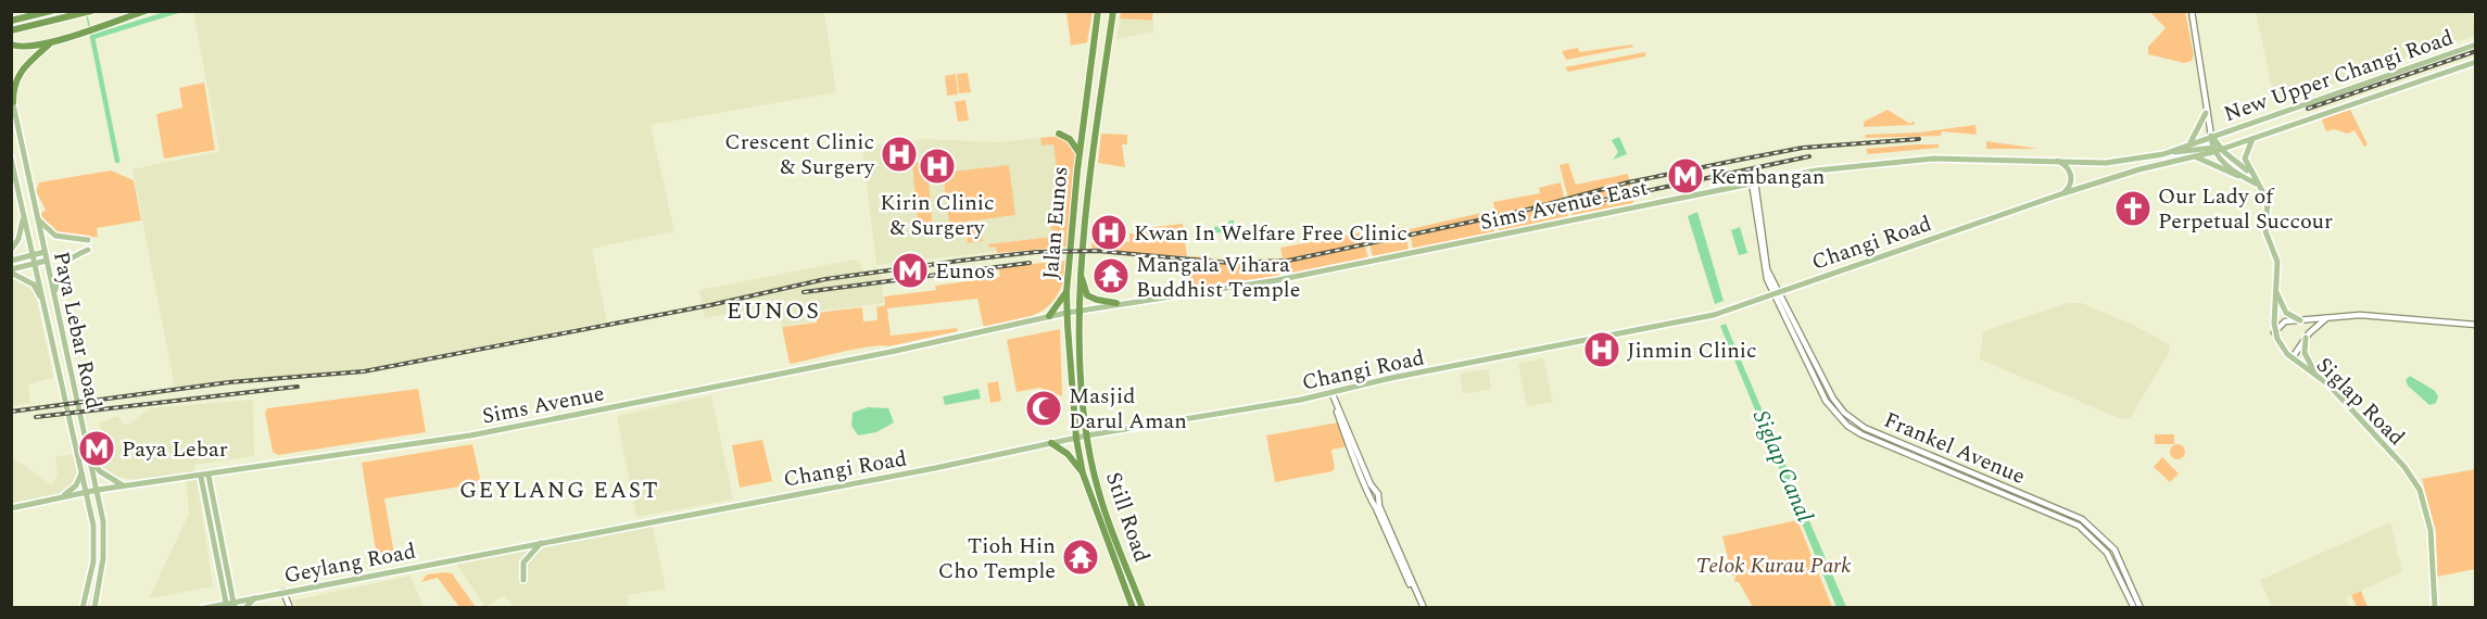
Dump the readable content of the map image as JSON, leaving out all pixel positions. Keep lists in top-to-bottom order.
{
  "streets": {
    "highway": ["Jalan Eunos", "Still Road"],
    "main road": [
      "New Upper Changi Road",
      "Sims Avenue East",
      "Changi Road",
      "Paya Lebar Road",
      "Siglap Road",
      "Sims Avenue",
      "Geylang Road"
    ],
    "street": ["Frankel Avenue"]
  },
  "crossings": [
    ["New Upper Changi Road", "Sims Avenue East"],
    ["New Upper Changi Road", "Changi Road"],
    ["Sims Avenue East", "Jalan Eunos"],
    ["Sims Avenue East", "Sims Avenue"],
    ["Jalan Eunos", "Changi Road"],
    ["Jalan Eunos", "Sims Avenue"],
    ["Jalan Eunos", "Still Road"],
    ["Changi Road", "Frankel Avenue"],
    ["Changi Road", "Still Road"],
    ["Changi Road", "Geylang Road"],
    ["Paya Lebar Road", "Sims Avenue"]
  ],
  "districts": ["EUNOS", "GEYLANG EAST"],
  "water": ["Siglap Canal"],
  "parks": ["Telok Kurau Park"],
  "places": {
    "hospital": [
      "Crescent Clinic & Surgery",
      "Kirin Clinic & Surgery",
      "Kwan In Welfare Free Clinic",
      "Jinmin Clinic"
    ],
    "metro station": ["Kembangan", "Eunos", "Paya Lebar"],
    "church": ["Our Lady of Perpetual Succour"],
    "temple": ["Mangala Vihara Buddhist Temple", "Tioh Hin Cho Temple"],
    "mosque": ["Masjid Darul Aman"]
  }
}
